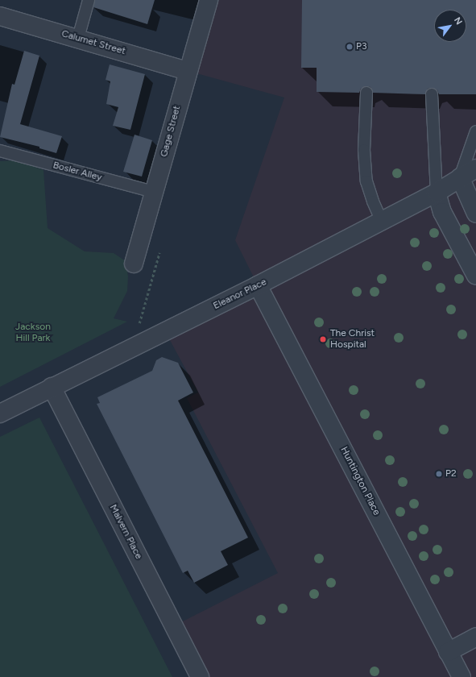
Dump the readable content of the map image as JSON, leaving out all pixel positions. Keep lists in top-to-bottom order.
{
  "streets": {
    "street": [
      "Calumet Street",
      "Gage Street",
      "Eleanor Place",
      "Huntington Place",
      "Malvern Place"
    ],
    "lane": ["Bosler Alley"]
  },
  "crossings": [
    ["Calumet Street", "Gage Street"],
    ["Gage Street", "Bosler Alley"],
    ["Eleanor Place", "Huntington Place"],
    ["Eleanor Place", "Malvern Place"]
  ],
  "parks": ["Jackson Hill Park"],
  "places": ["P3", "The Christ Hospital", "P2"],
  "north": "top right"
}
